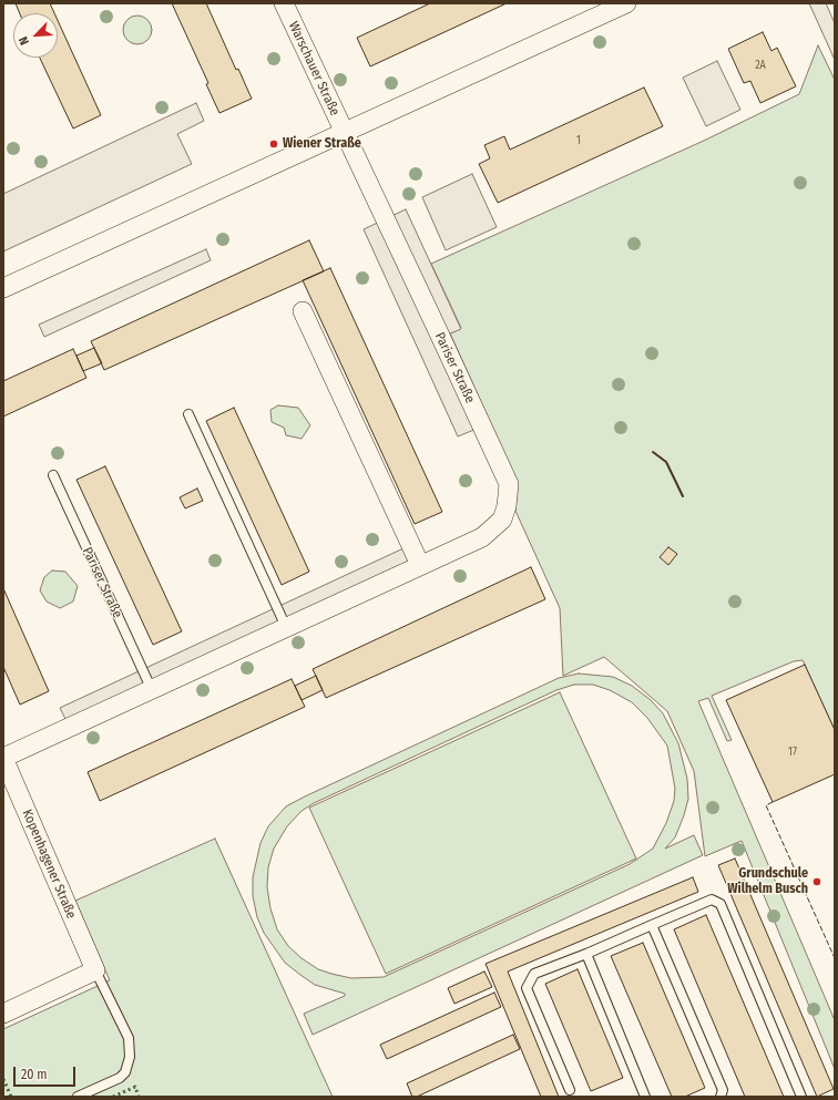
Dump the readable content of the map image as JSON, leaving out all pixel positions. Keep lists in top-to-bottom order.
{
  "streets": {
    "street": ["Warschauer Straße", "Pariser Straße", "Kopenhagener Straße"]
  },
  "crossings": [
    ["Warschauer Straße", "Pariser Straße"],
    ["Pariser Straße", "Kopenhagener Straße"]
  ],
  "places": ["Wiener Straße", "Grundschule Wilhelm Busch"],
  "house_numbers": ["2A", "1", "17"],
  "scale_bar": "20 m",
  "north": "bottom left"
}
